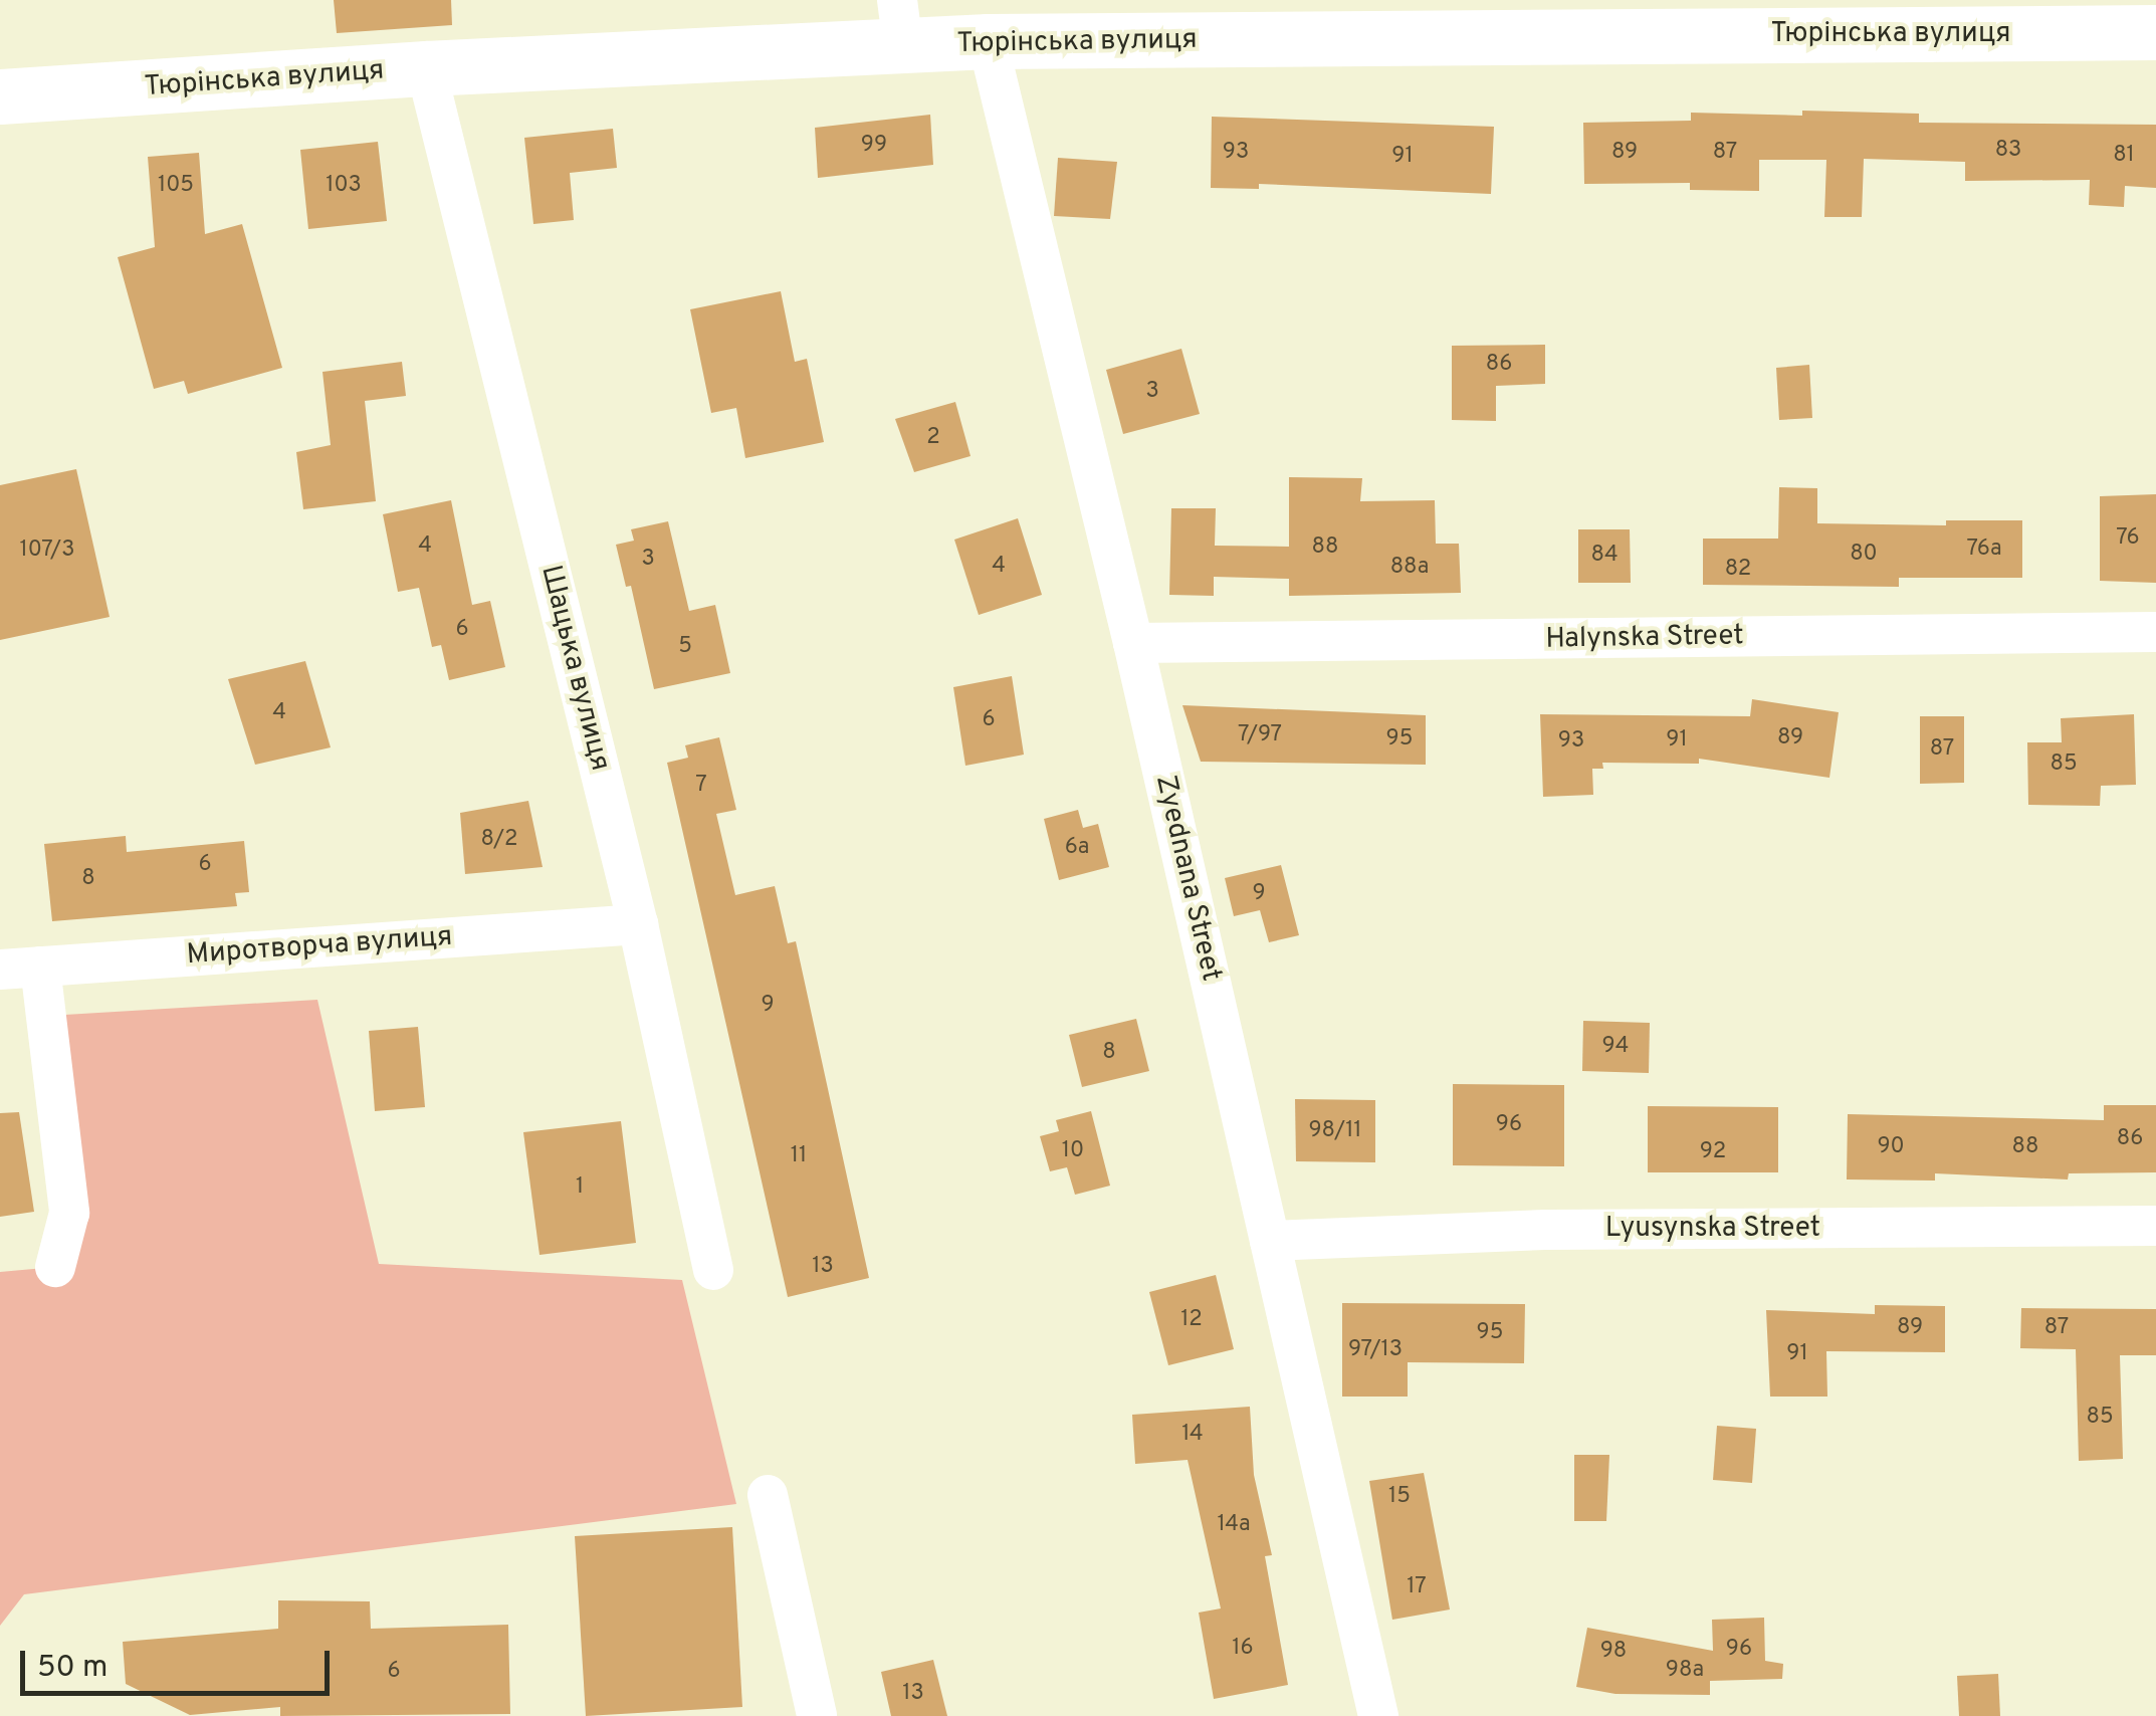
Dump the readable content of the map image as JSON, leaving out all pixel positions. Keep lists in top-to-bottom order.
{
  "streets": {
    "main road": ["Тюрінська вулиця"],
    "street": [
      "Halynska Street",
      "Шацька вулиця",
      "Zyednana Street",
      "Миротворча вулиця",
      "Lyusynska Street"
    ]
  },
  "crossings": [
    ["Тюрінська вулиця", "Шацька вулиця"],
    ["Тюрінська вулиця", "Zyednana Street"],
    ["Halynska Street", "Zyednana Street"],
    ["Шацька вулиця", "Миротворча вулиця"],
    ["Zyednana Street", "Lyusynska Street"]
  ],
  "house_numbers": [
    "99",
    "83",
    "93",
    "89",
    "87",
    "81",
    "91",
    "105",
    "103",
    "86",
    "3",
    "2",
    "76",
    "4",
    "88",
    "76а",
    "107/3",
    "80",
    "84",
    "3",
    "4",
    "88а",
    "82",
    "6",
    "5",
    "4",
    "6",
    "7/97",
    "89",
    "95",
    "91",
    "93",
    "87",
    "85",
    "7",
    "8/2",
    "6а",
    "6",
    "8",
    "9",
    "9",
    "94",
    "8",
    "96",
    "98/11",
    "86",
    "90",
    "88",
    "10",
    "92",
    "11",
    "1",
    "13",
    "12",
    "89",
    "87",
    "95",
    "97/13",
    "91",
    "85",
    "14",
    "15",
    "14а",
    "17",
    "16",
    "96",
    "98",
    "98а",
    "6",
    "13"
  ],
  "scale_bar": "50 m"
}
